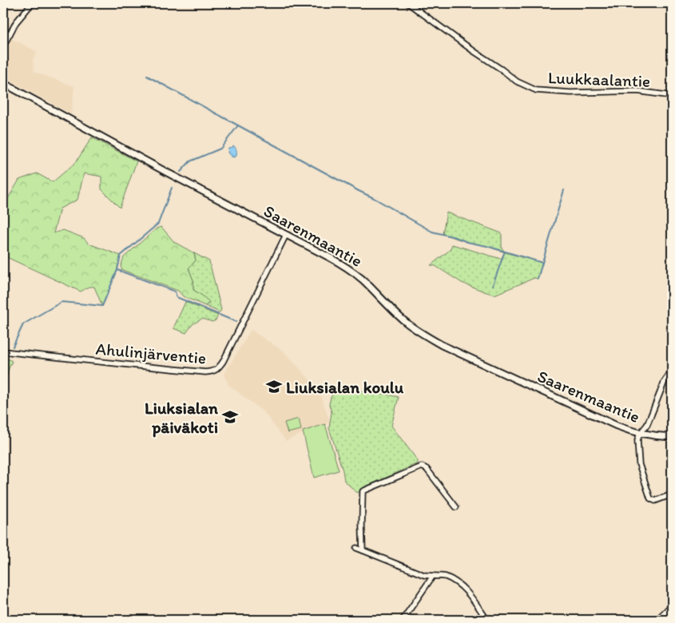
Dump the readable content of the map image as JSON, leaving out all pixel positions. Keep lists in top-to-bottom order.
{
  "streets": {
    "street": ["Luukkaalantie", "Saarenmaantie", "Ahulinjärventie"]
  },
  "crossings": [
    ["Saarenmaantie", "Ahulinjärventie"]
  ],
  "places": {
    "school or university": ["Liuksialan koulu", "Liuksialan päiväkoti"]
  }
}
